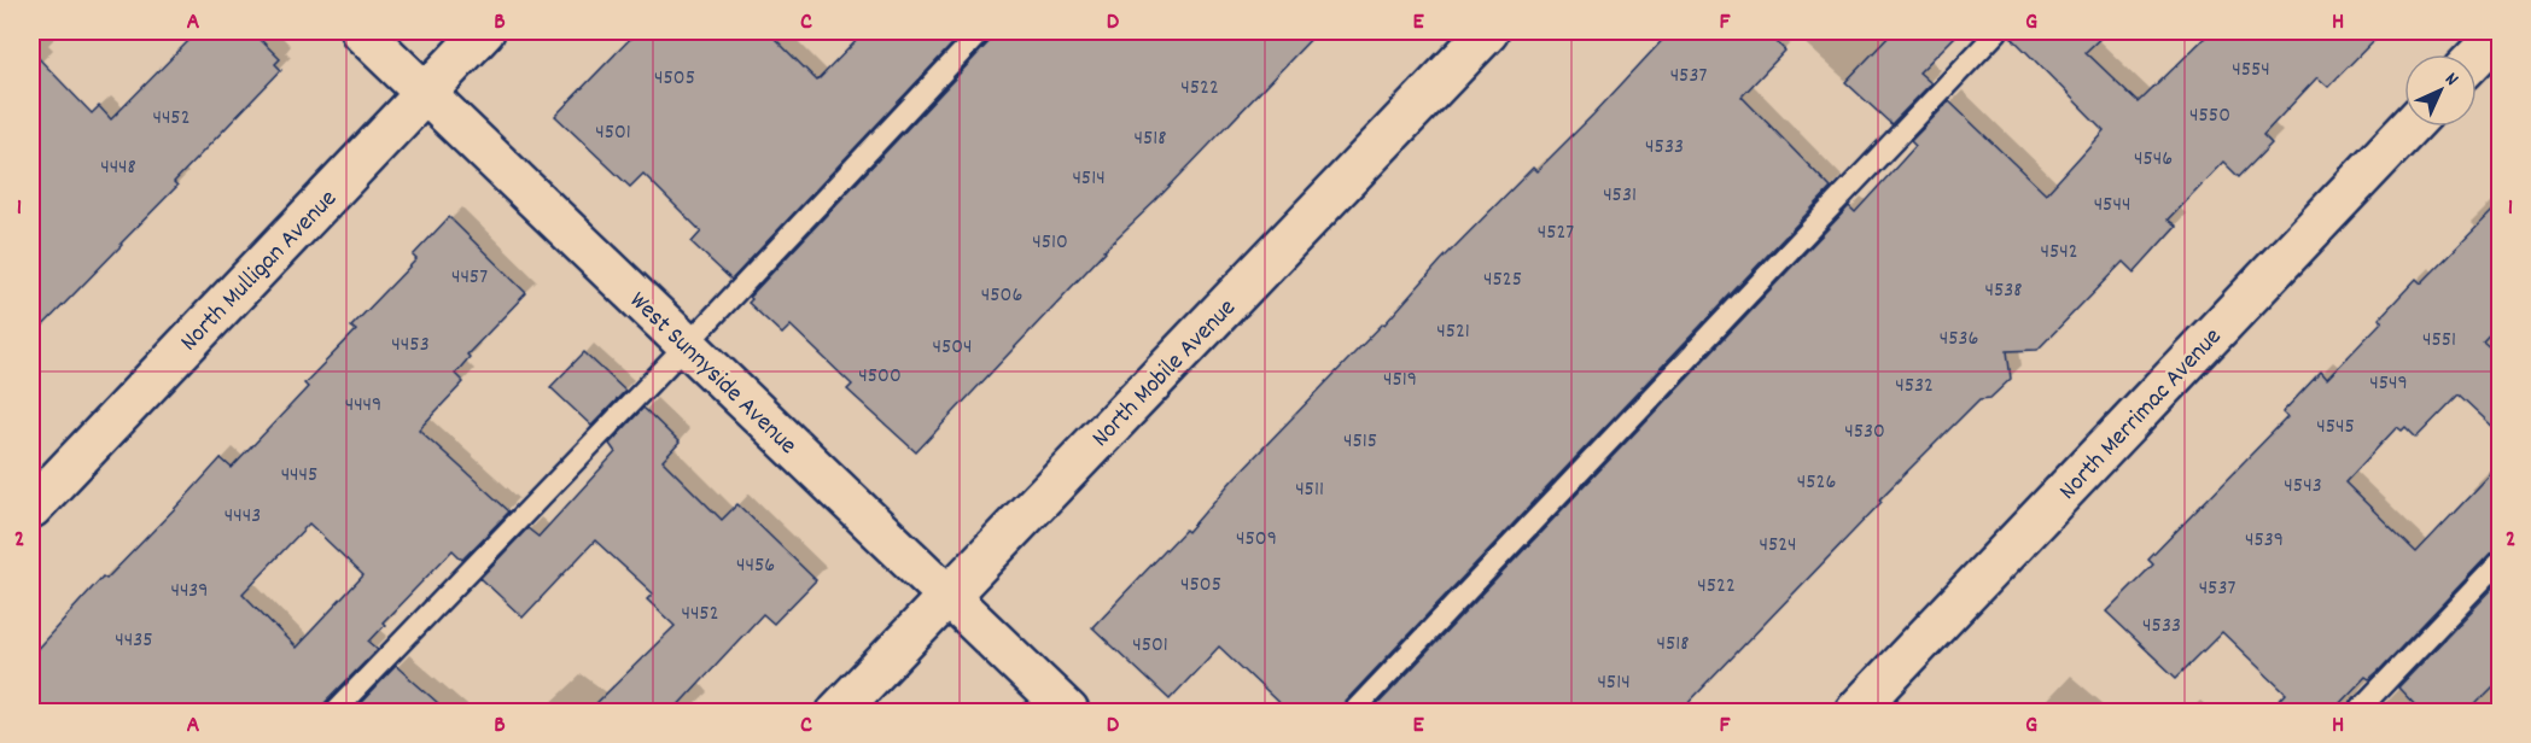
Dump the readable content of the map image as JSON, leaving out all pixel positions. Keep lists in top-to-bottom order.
{
  "streets": {
    "street": [
      "North Mulligan Avenue",
      "West Sunnyside Avenue",
      "North Mobile Avenue",
      "North Merrimac Avenue"
    ]
  },
  "crossings": [
    ["North Mulligan Avenue", "West Sunnyside Avenue"],
    ["West Sunnyside Avenue", "North Mobile Avenue"]
  ],
  "house_numbers": [
    "4554",
    "4537",
    "4505",
    "4522",
    "4550",
    "4452",
    "4501",
    "4518",
    "4533",
    "4546",
    "4448",
    "4514",
    "4531",
    "4544",
    "4527",
    "4510",
    "4542",
    "4457",
    "4525",
    "4538",
    "4506",
    "4521",
    "4536",
    "4551",
    "4453",
    "4504",
    "4500",
    "4519",
    "4549",
    "4532",
    "4449",
    "4545",
    "4530",
    "4515",
    "4445",
    "4526",
    "4543",
    "4511",
    "4443",
    "4509",
    "4539",
    "4524",
    "4456",
    "4505",
    "4522",
    "4537",
    "4439",
    "4452",
    "4533",
    "4435",
    "4518",
    "4501",
    "4514"
  ],
  "north": "top right",
  "grid": {
    "columns": [
      "A",
      "B",
      "C",
      "D",
      "E",
      "F",
      "G",
      "H"
    ],
    "rows": ["1", "2"]
  }
}
